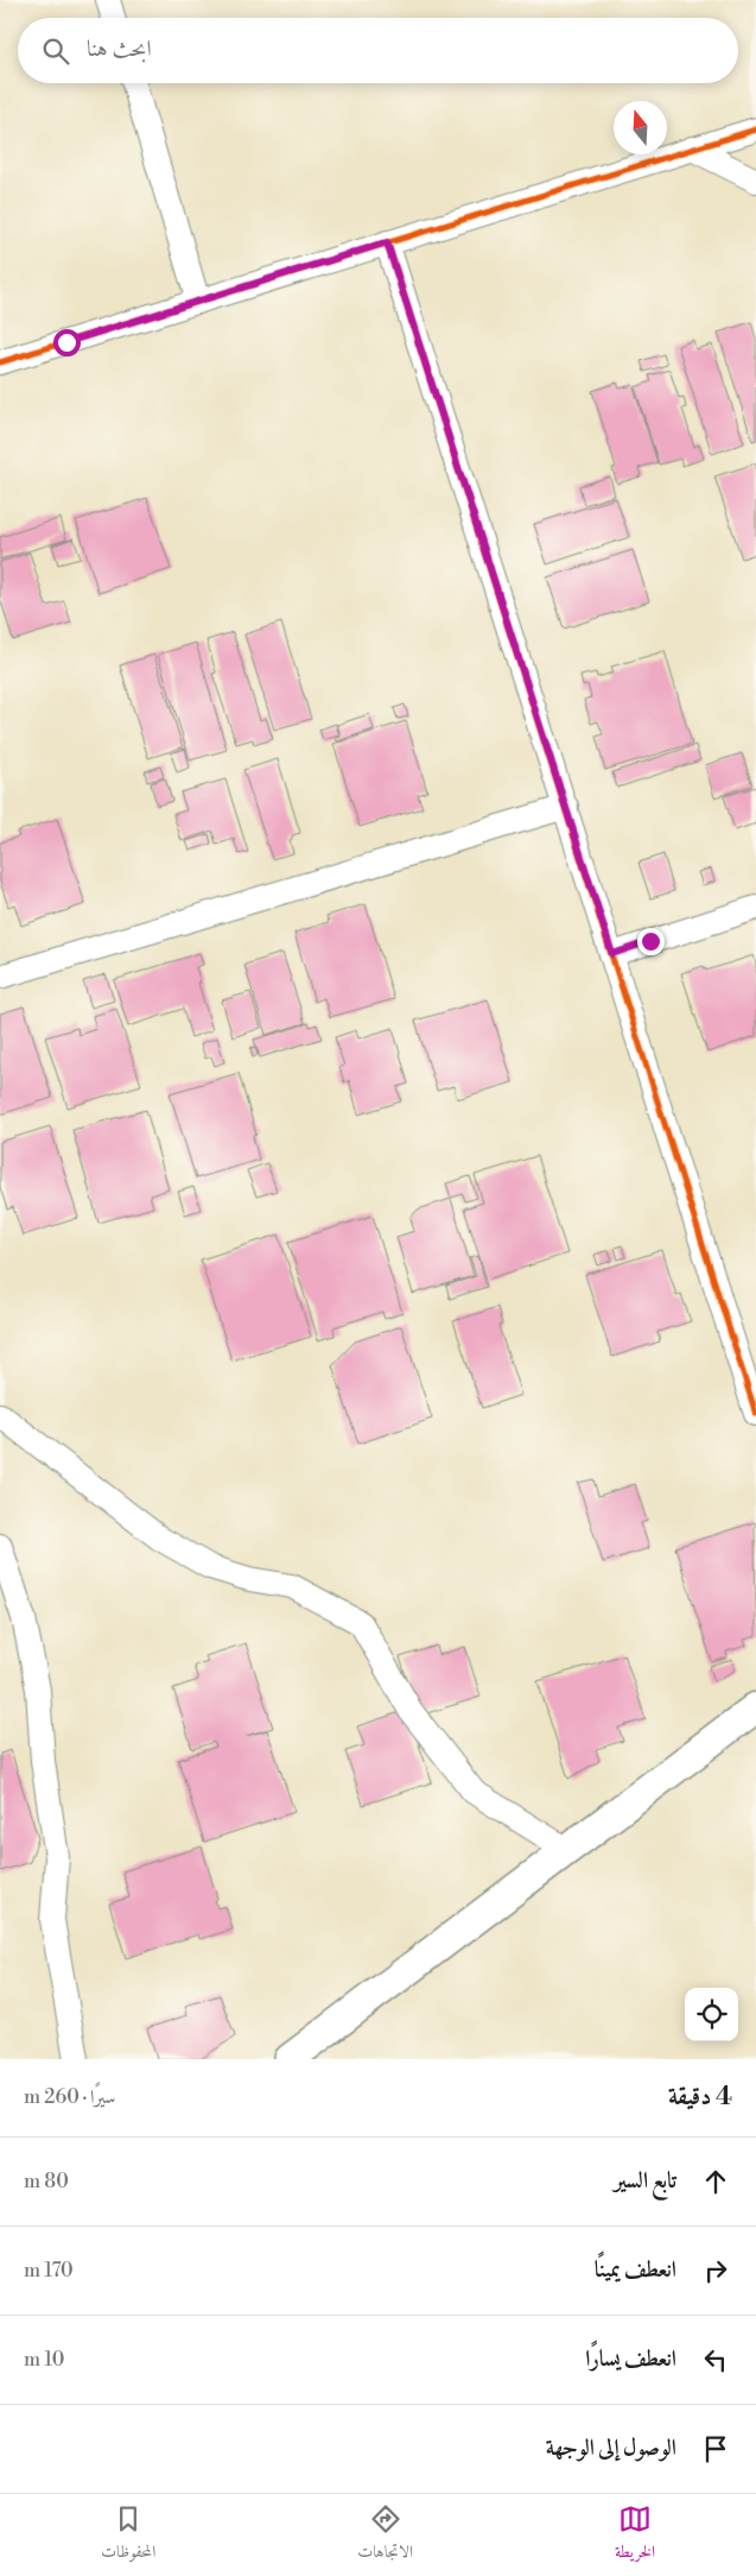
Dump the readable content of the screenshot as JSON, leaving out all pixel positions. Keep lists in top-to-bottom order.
{
  "north": "top",
  "page": {
    "search": "ابحث هنا",
    "heading": ["4 دقيقة", "سيرًا · 260 m"],
    "list": [
      ["تابع السير", "80 m"],
      ["انعطف يمينًا", "170 m"],
      ["انعطف يسارًا", "10 m"],
      "الوصول إلى الوجهة"
    ],
    "nav": ["الخريطة", "الاتجاهات", "المحفوظات"]
  }
}
